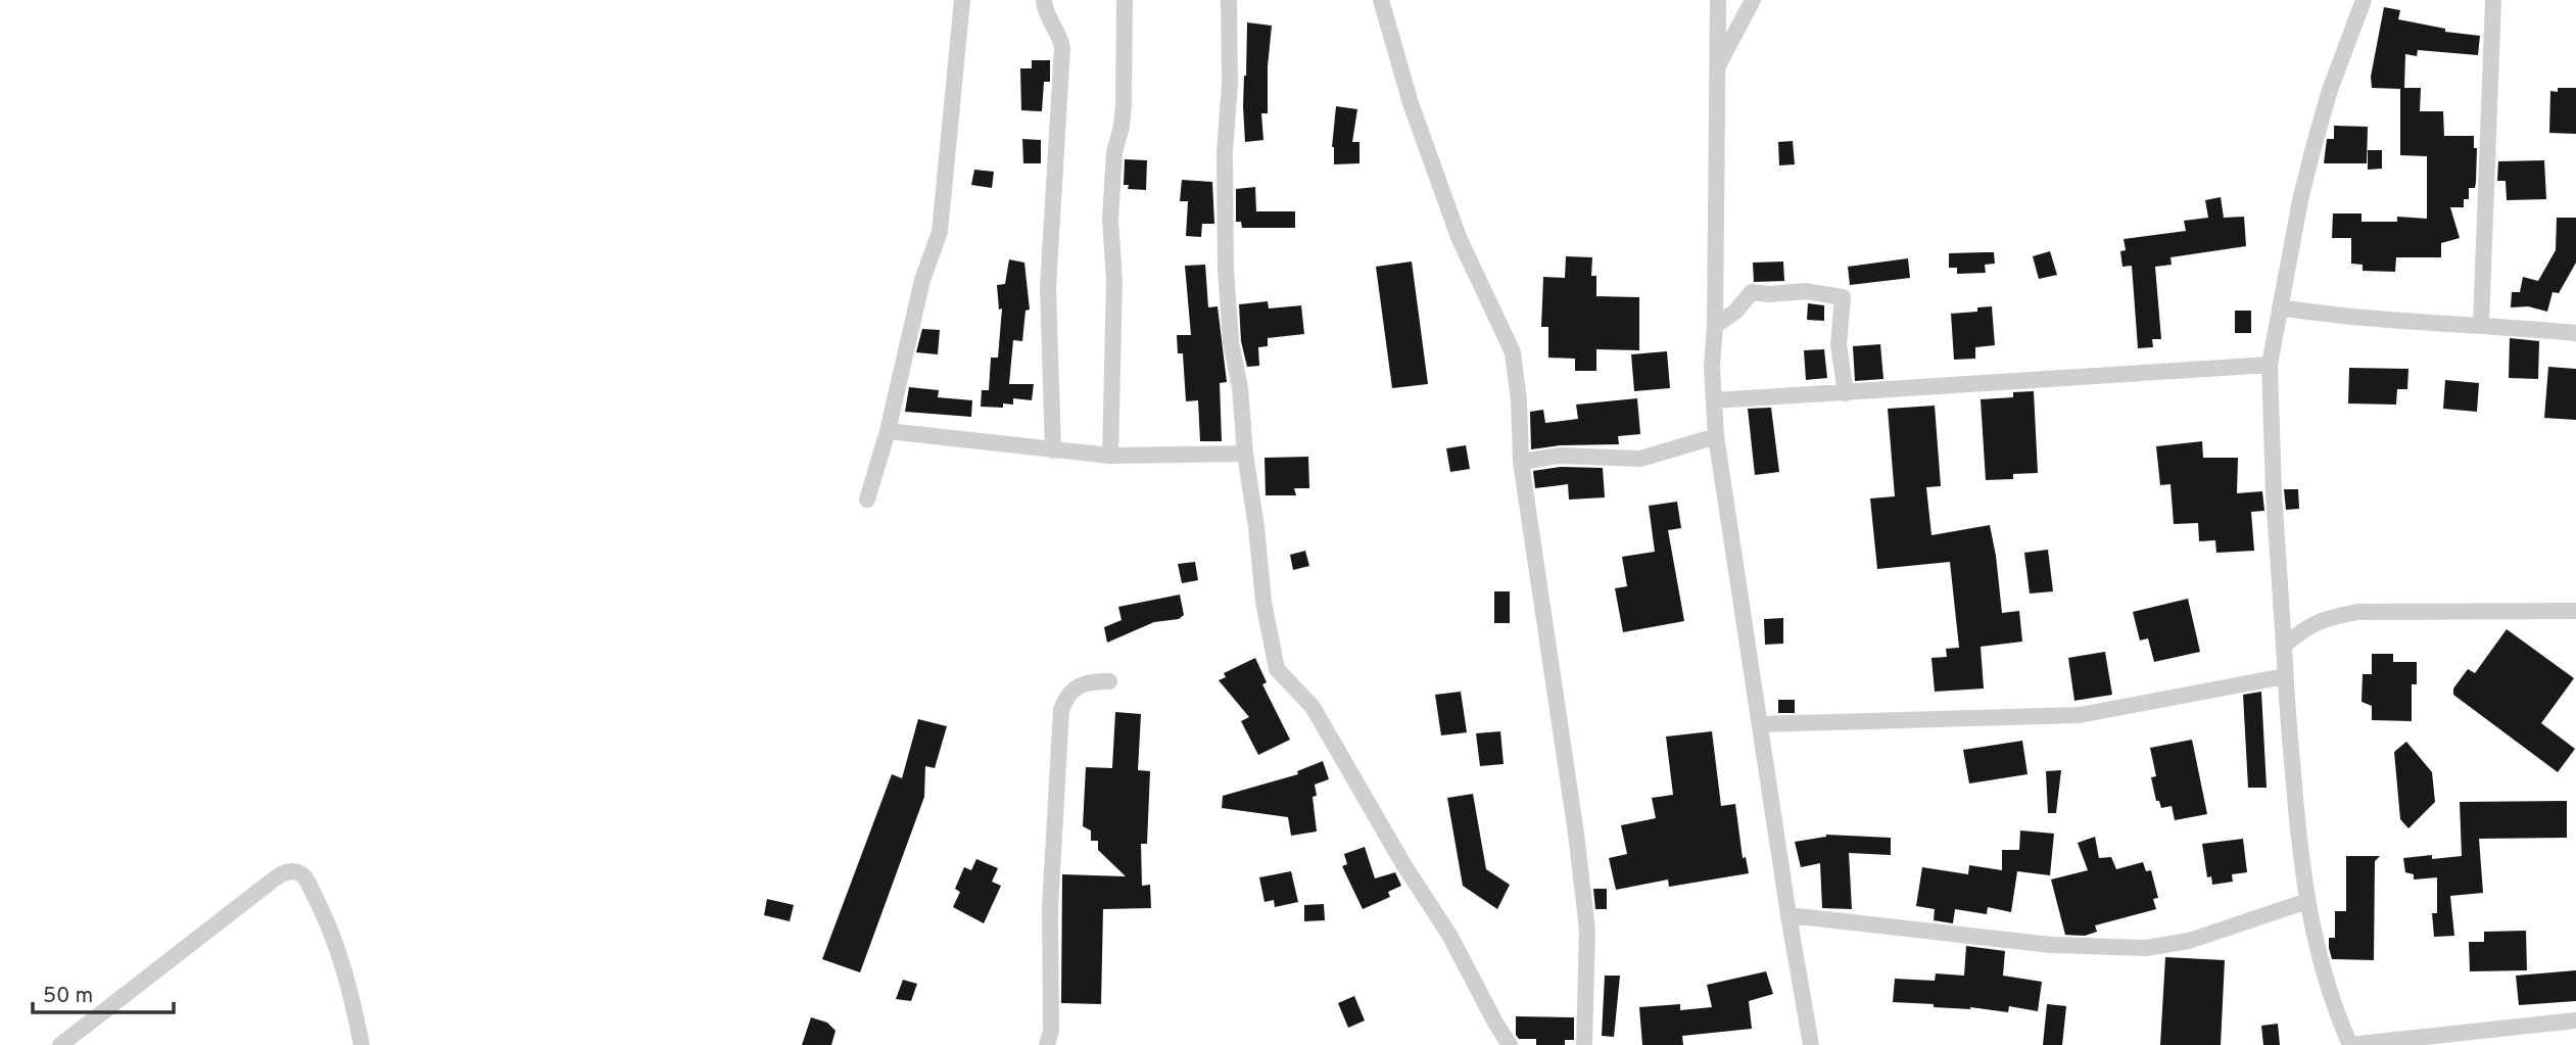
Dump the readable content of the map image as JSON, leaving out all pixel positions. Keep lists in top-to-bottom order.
{
  "scale_bar": "50 m"
}
